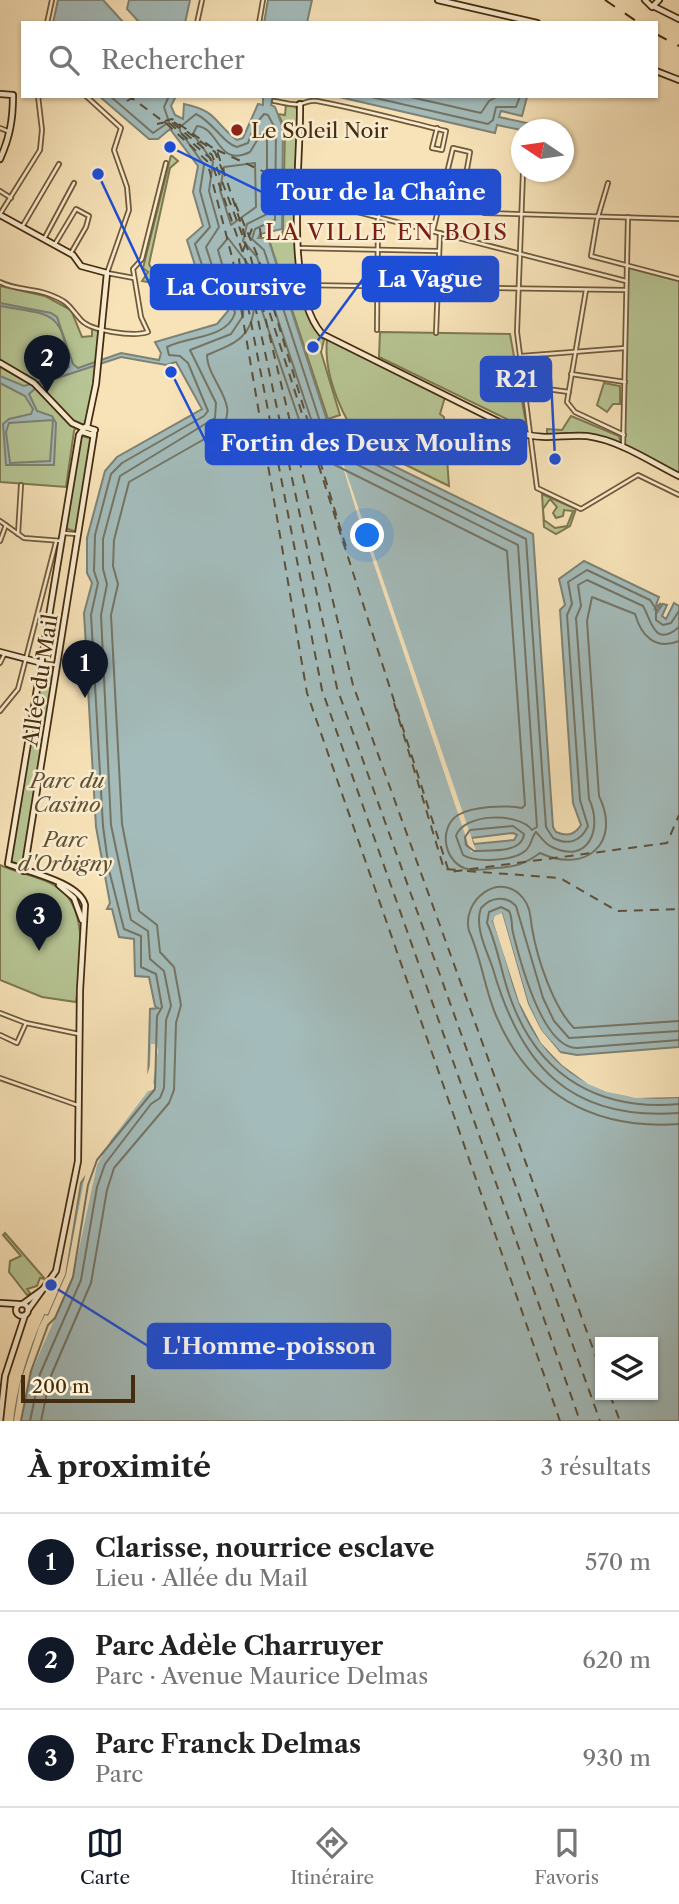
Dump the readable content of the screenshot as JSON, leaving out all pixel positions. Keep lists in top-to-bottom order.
{
  "streets": {
    "street": ["Allée du Mail"]
  },
  "districts": ["LA VILLE EN BOIS"],
  "parks": ["Parc du Casino", "Parc d'Orbigny"],
  "places": [
    "Le Soleil Noir",
    "Tour de la Chaîne",
    "La Coursive",
    "La Vague",
    "Fortin des Deux Moulins",
    "R21",
    "L'Homme-poisson"
  ],
  "scale_bar": "200 m",
  "north": "left",
  "page": {
    "search": "Rechercher",
    "pins": ["2", "1", "3"],
    "scale": "200 m",
    "heading": ["À proximité", "3 résultats"],
    "list": [
      {
        "mark": "1",
        "name": "Clarisse, nourrice esclave",
        "note": "Lieu · Allée du Mail",
        "value": "570 m"
      },
      {
        "mark": "2",
        "name": "Parc Adèle Charruyer",
        "note": "Parc · Avenue Maurice Delmas",
        "value": "620 m"
      },
      {
        "mark": "3",
        "name": "Parc Franck Delmas",
        "note": "Parc",
        "value": "930 m"
      }
    ],
    "nav": ["Carte", "Itinéraire", "Favoris"]
  }
}
